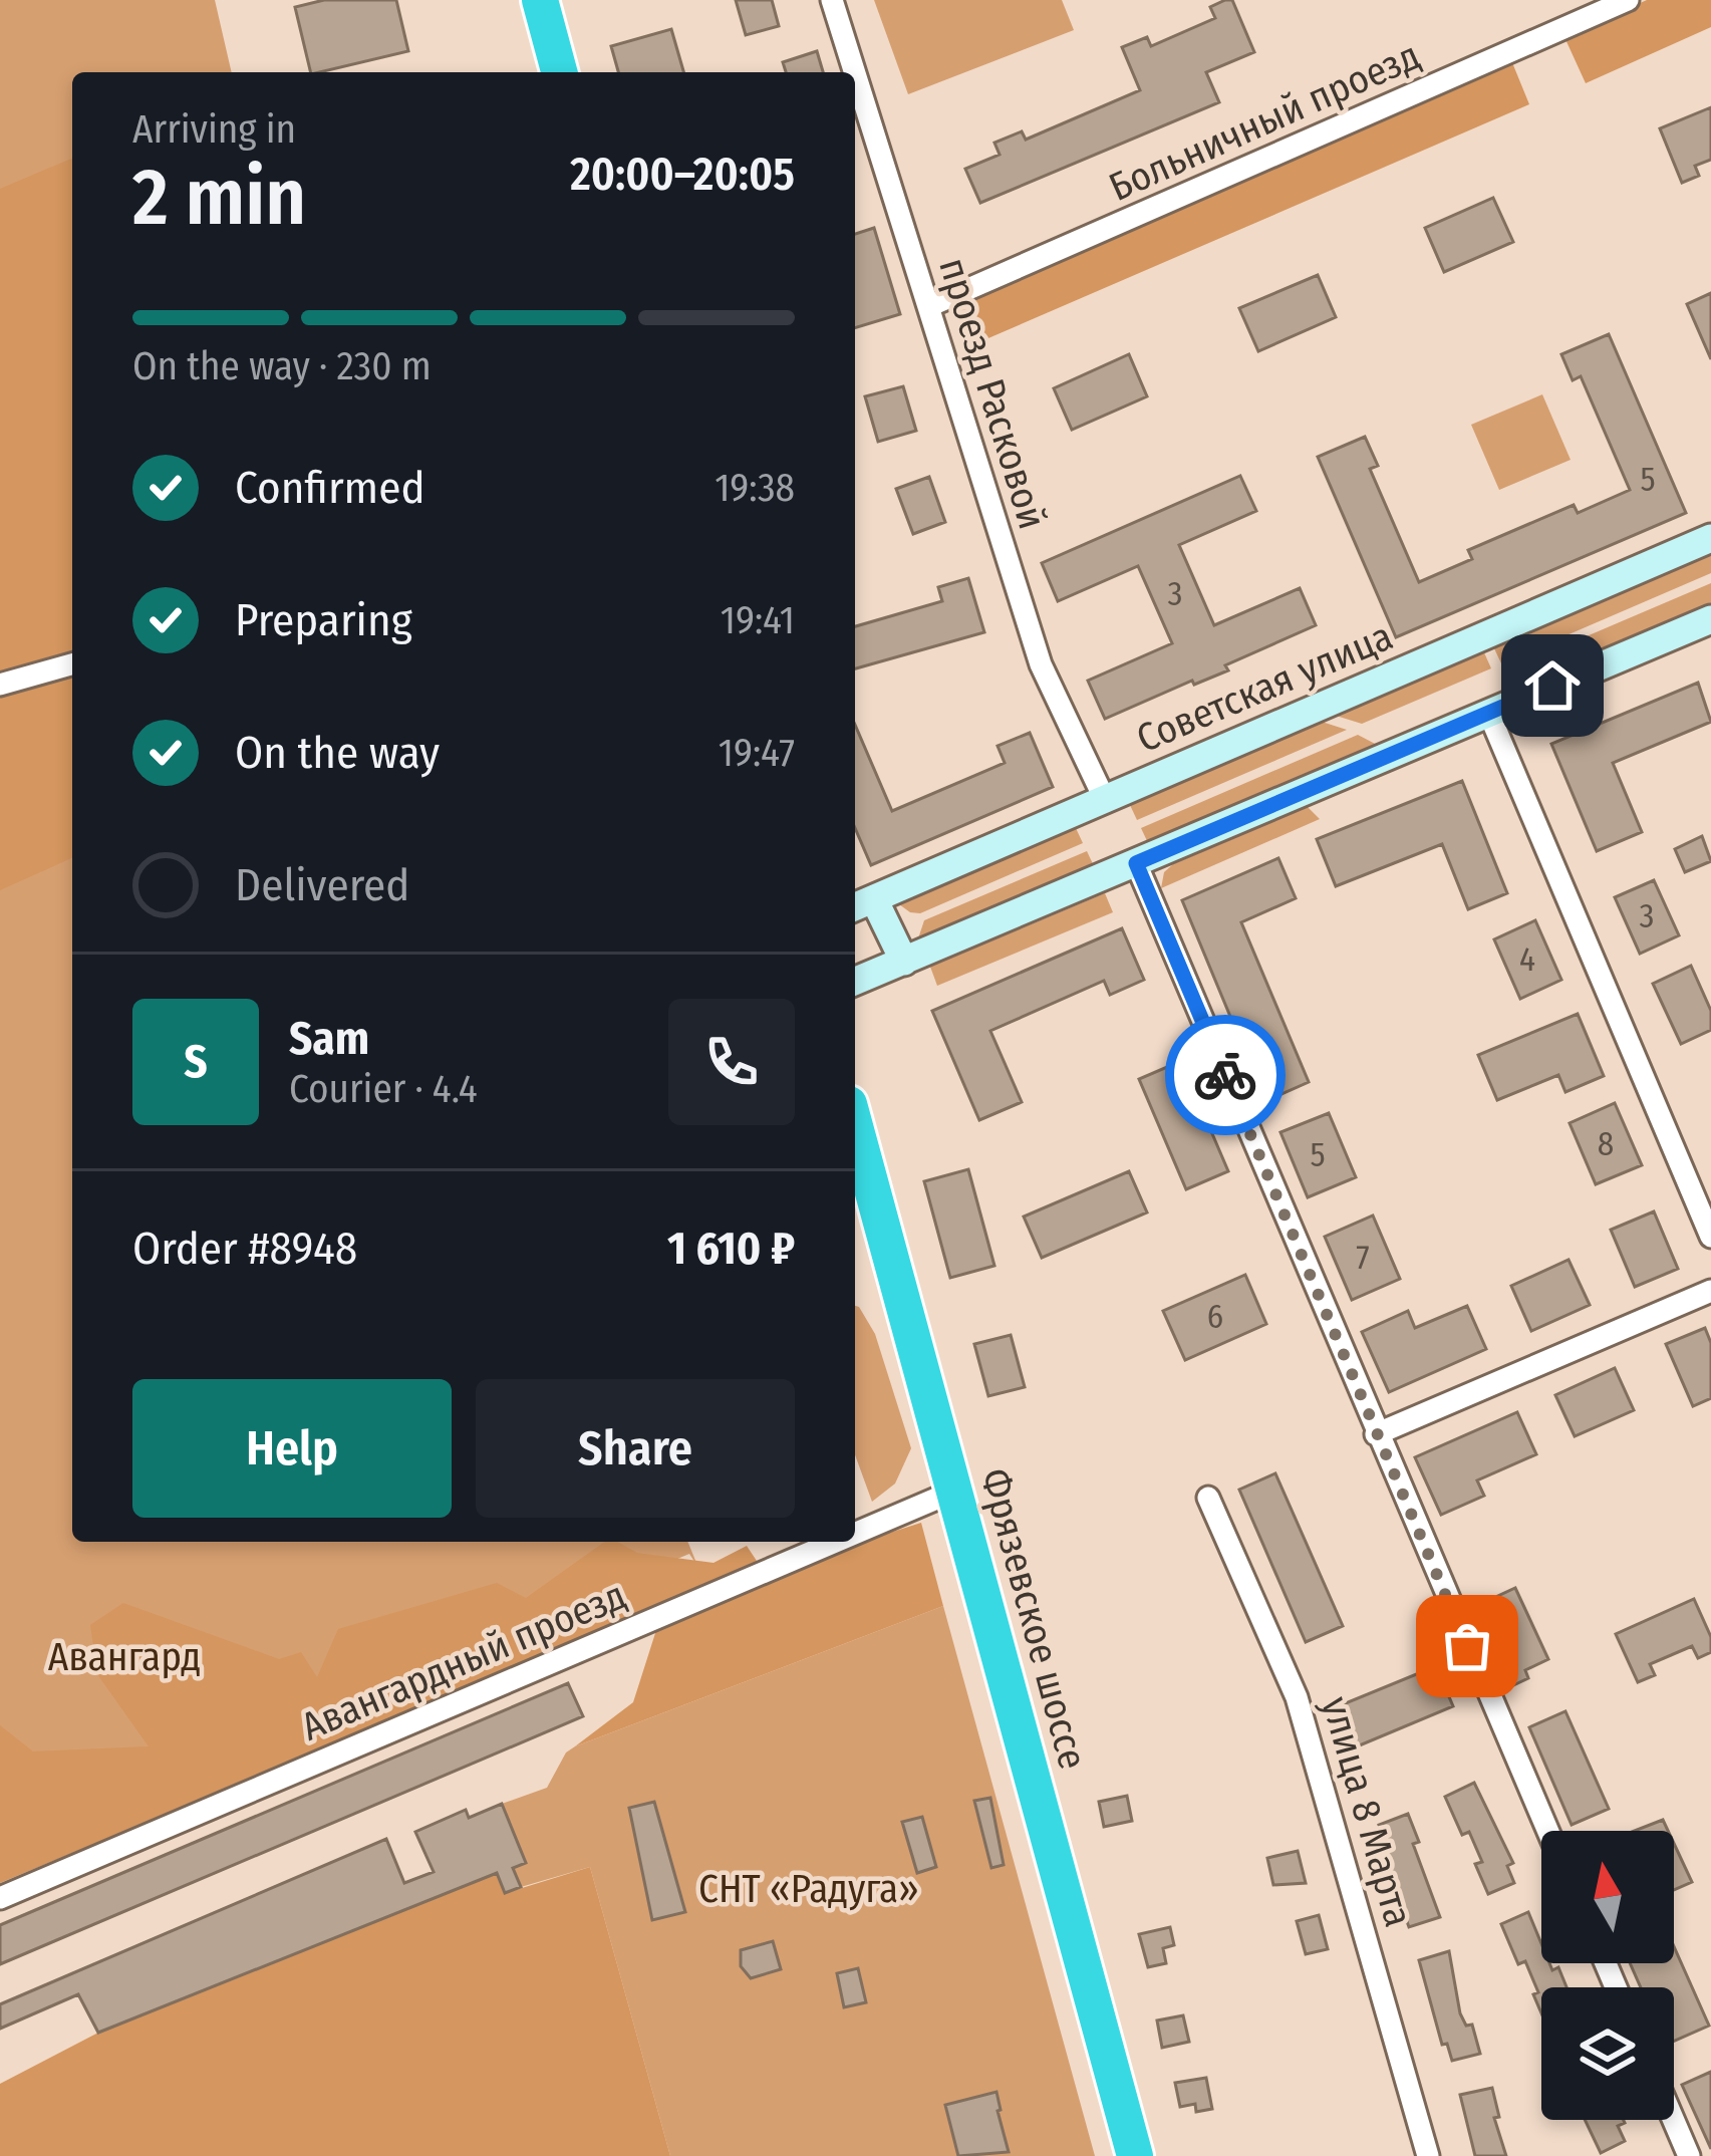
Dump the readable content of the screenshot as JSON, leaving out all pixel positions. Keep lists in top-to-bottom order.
{
  "streets": {
    "highway": ["Фрязевское шоссе"],
    "main road": ["Советская улица"],
    "street": [
      "Больничный проезд",
      "проезд Расковой",
      "Авангардный проезд",
      "улица 8 Марта"
    ]
  },
  "crossings": [
    ["Больничный проезд", "проезд Расковой"],
    ["проезд Расковой", "Советская улица"],
    ["Фрязевское шоссе", "Авангардный проезд"]
  ],
  "parks": ["Авангард", "СНТ «Радуга»"],
  "house_numbers": [
    "5",
    "3",
    "3",
    "4",
    "8",
    "5",
    "7",
    "6"
  ],
  "north": "top",
  "page": {
    "heading": ["2 min", "Arriving in", "20:00–20:05"],
    "panel": [
      "Sam",
      "Courier · 4.4",
      "Order #8948",
      "1 610 ₽"
    ],
    "bar": "On the way · 230 m",
    "list": [
      ["Confirmed", "19:38"],
      ["Preparing", "19:41"],
      ["On the way", "19:47"],
      "Delivered"
    ],
    "round": "S",
    "buttons": ["Help", "Share"]
  }
}
